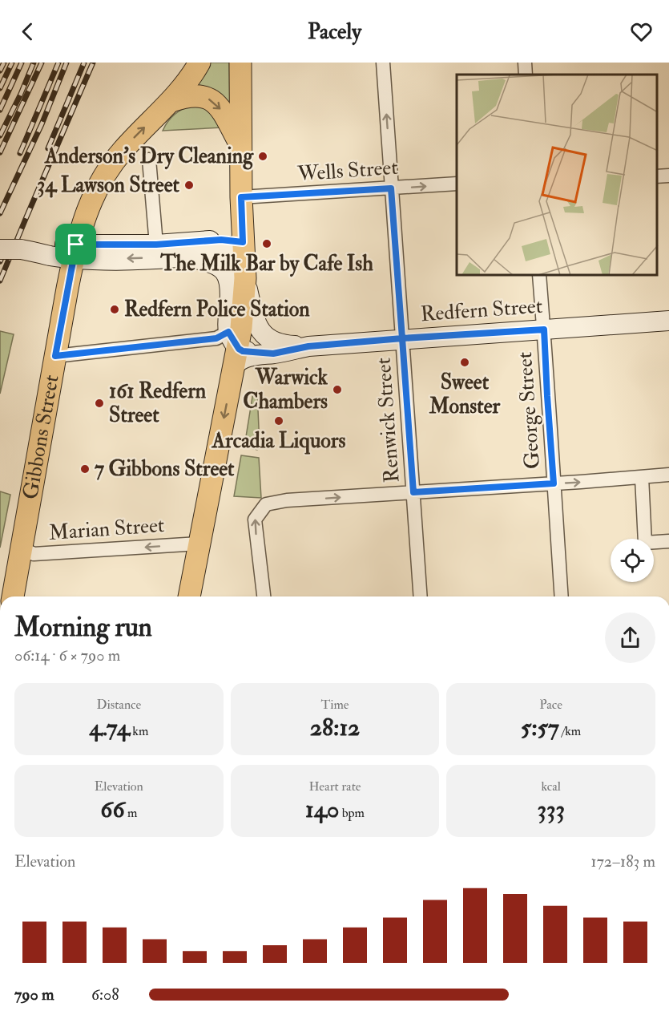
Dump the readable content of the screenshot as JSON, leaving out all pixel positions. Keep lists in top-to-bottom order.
{
  "streets": {
    "main road": ["Gibbons Street"],
    "street": [
      "Wells Street",
      "Redfern Street",
      "George Street",
      "Renwick Street",
      "Marian Street"
    ]
  },
  "crossings": [
    ["Wells Street", "Renwick Street"],
    ["Redfern Street", "George Street"],
    ["Redfern Street", "Renwick Street"],
    ["Gibbons Street", "Marian Street"]
  ],
  "one_way": ["Marian Street"],
  "places": [
    "Anderson's Dry Cleaning",
    "34 Lawson Street",
    "The Milk Bar by Cafe Ish",
    "Redfern Police Station",
    "Sweet Monster",
    "Warwick Chambers",
    "161 Redfern Street",
    "Arcadia Liquors",
    "7 Gibbons Street"
  ],
  "page": {
    "header": "Pacely",
    "heading": ["Morning run", "06:14 · 6 × 790 m"],
    "stats": [
      ["Distance", "4.74 km"],
      ["Time", "28:12"],
      ["Pace", "5:57 /km"],
      ["Elevation", "66 m"],
      ["Heart rate", "140 bpm"],
      ["kcal", "333"]
    ],
    "chart": ["Elevation", "172–183 m"],
    "list": [
      {
        "name": "790 m",
        "note": "6:08"
      }
    ]
  }
}
